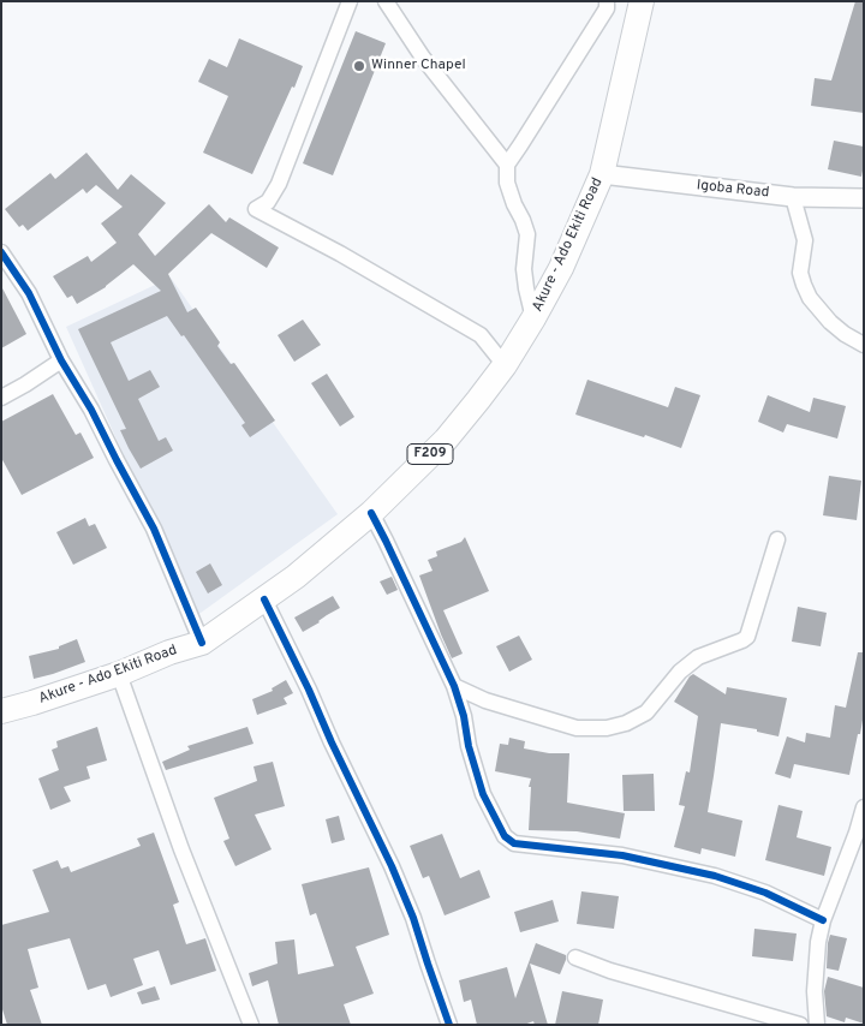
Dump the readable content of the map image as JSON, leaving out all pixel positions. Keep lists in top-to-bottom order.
{
  "streets": {
    "main road": ["Akure - Ado Ekiti Road", "F209"],
    "street": ["Igoba Road"]
  },
  "crossings": [
    ["Igoba Road", "Akure - Ado Ekiti Road"]
  ],
  "places": ["Winner Chapel"]
}
